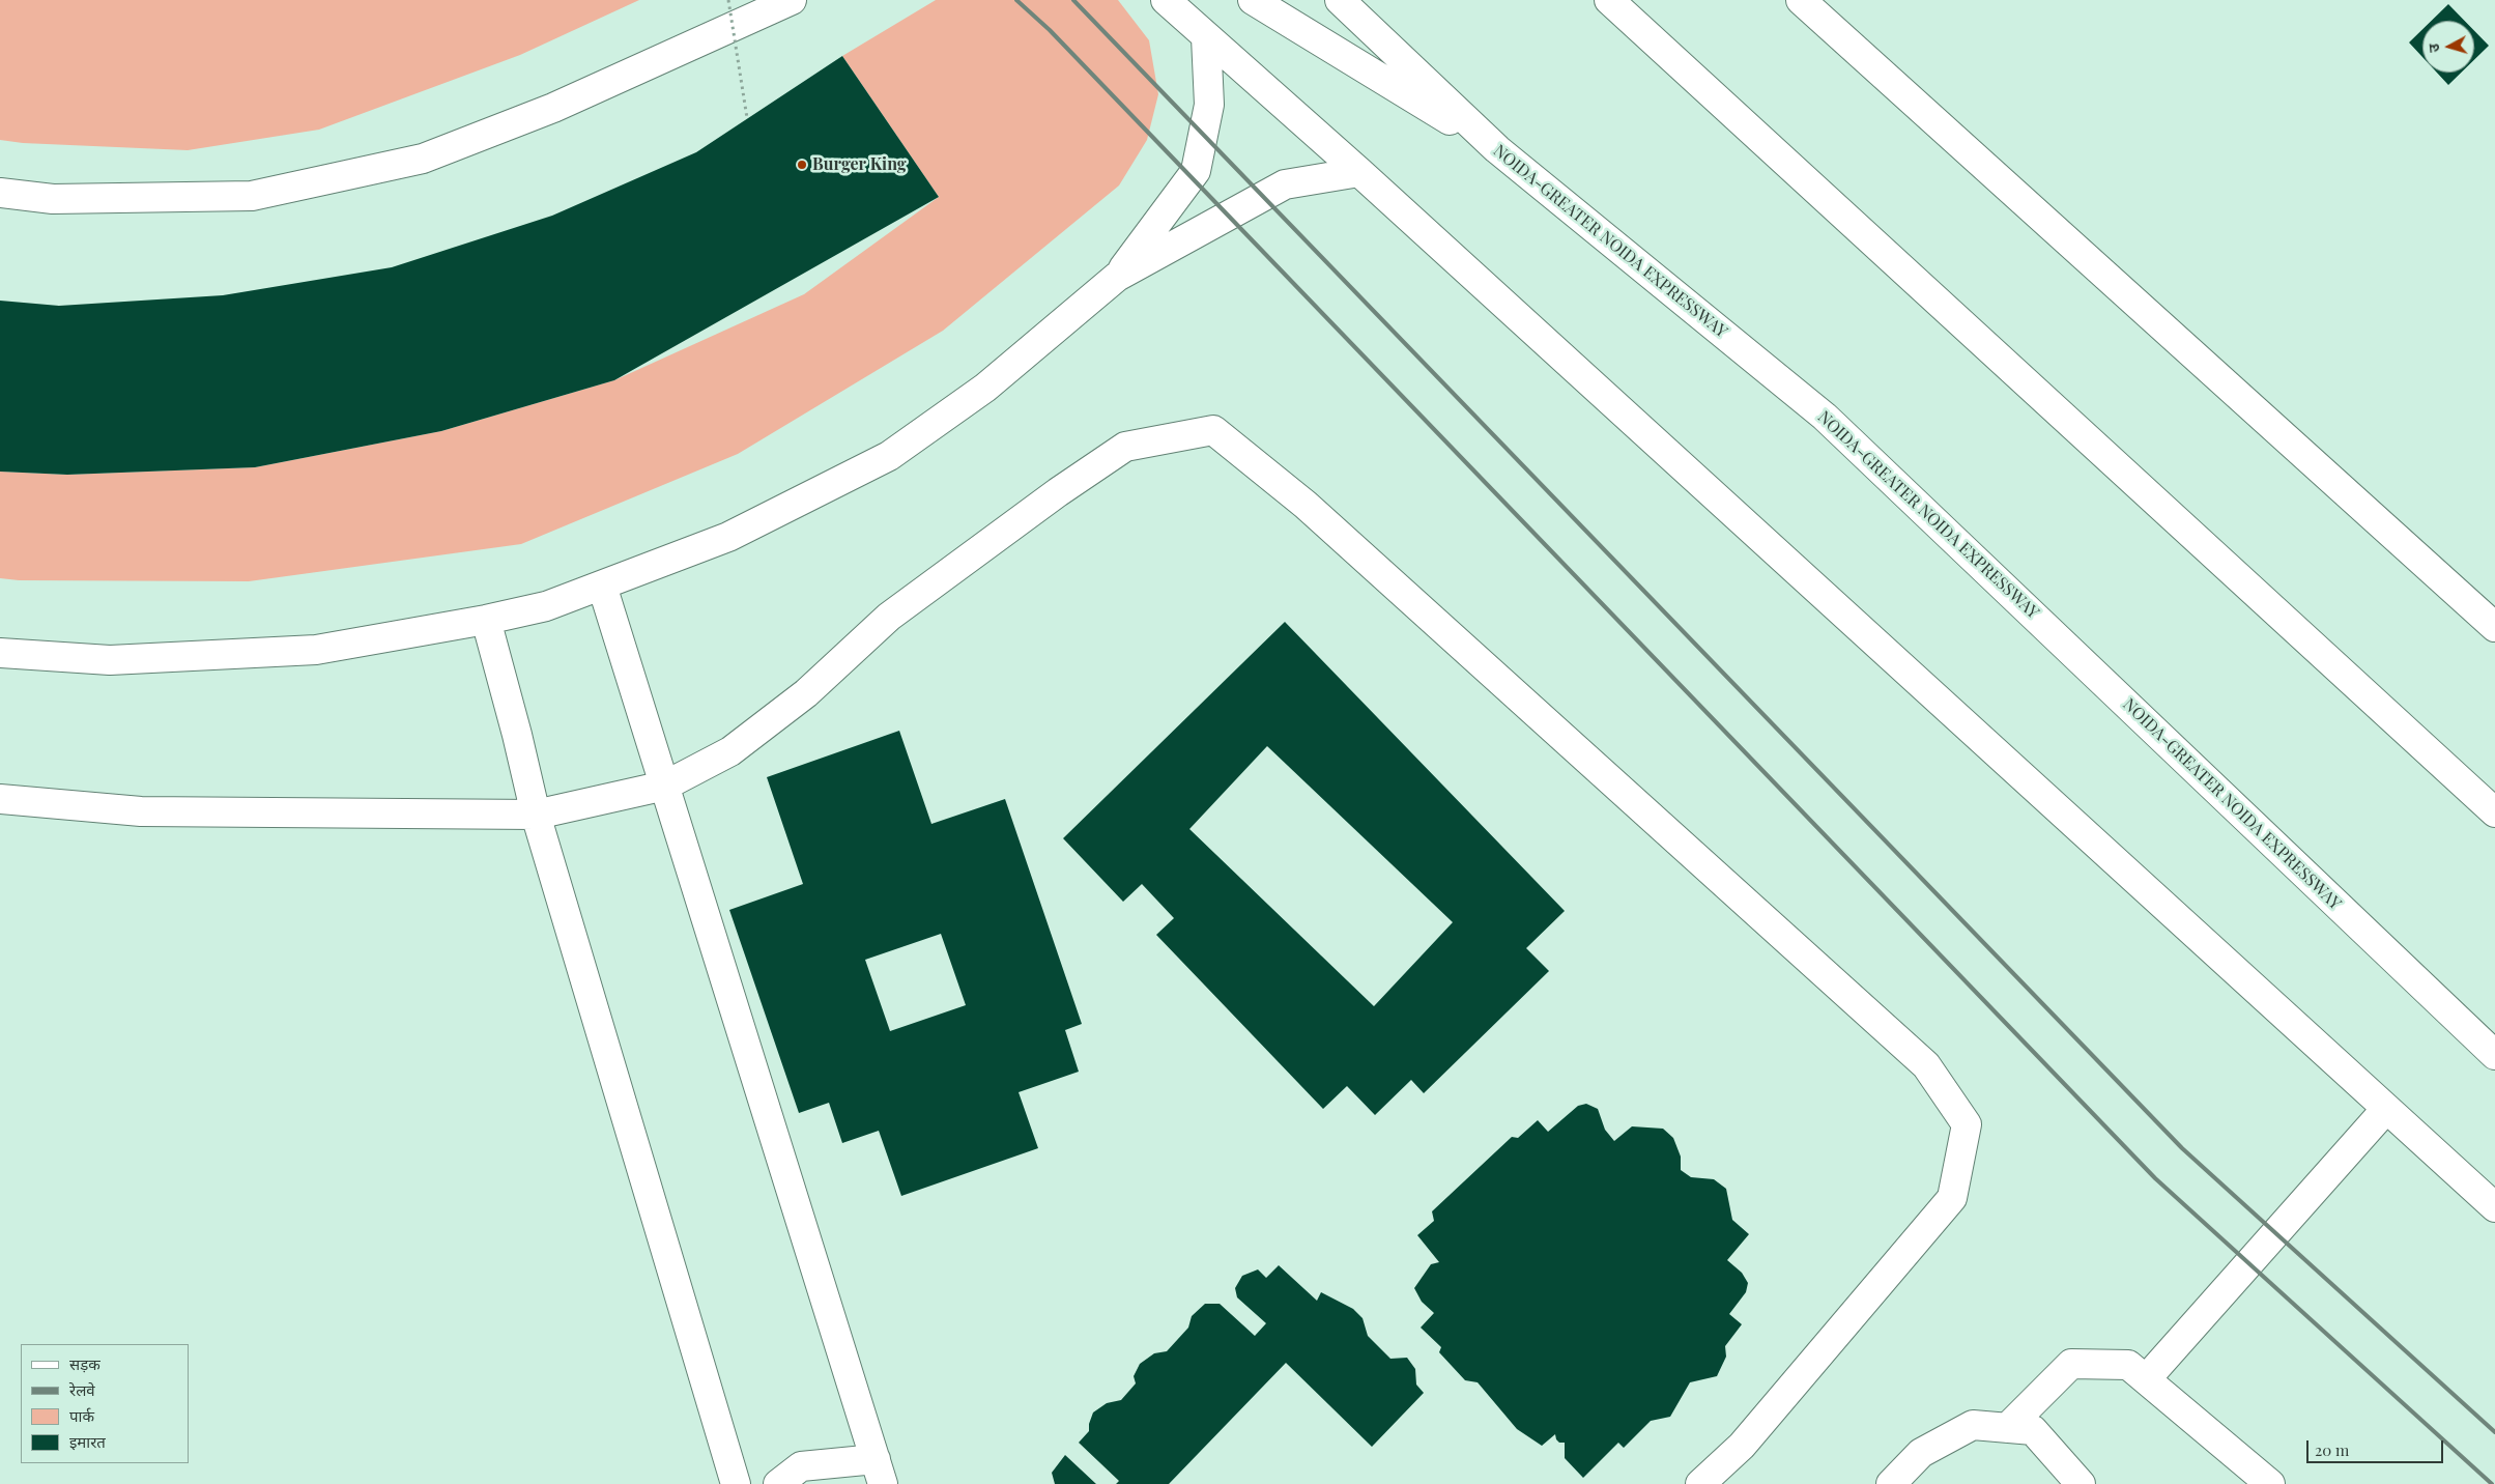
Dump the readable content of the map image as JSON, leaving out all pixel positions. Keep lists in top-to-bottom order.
{
  "streets": {
    "main road": ["NOIDA-GREATER NOIDA EXPRESSWAY"]
  },
  "places": ["Burger King"],
  "legend": [
    "सड़क",
    "रेलवे",
    "पार्क",
    "इमारत"
  ],
  "scale_bar": "20 m",
  "north": "left"
}
